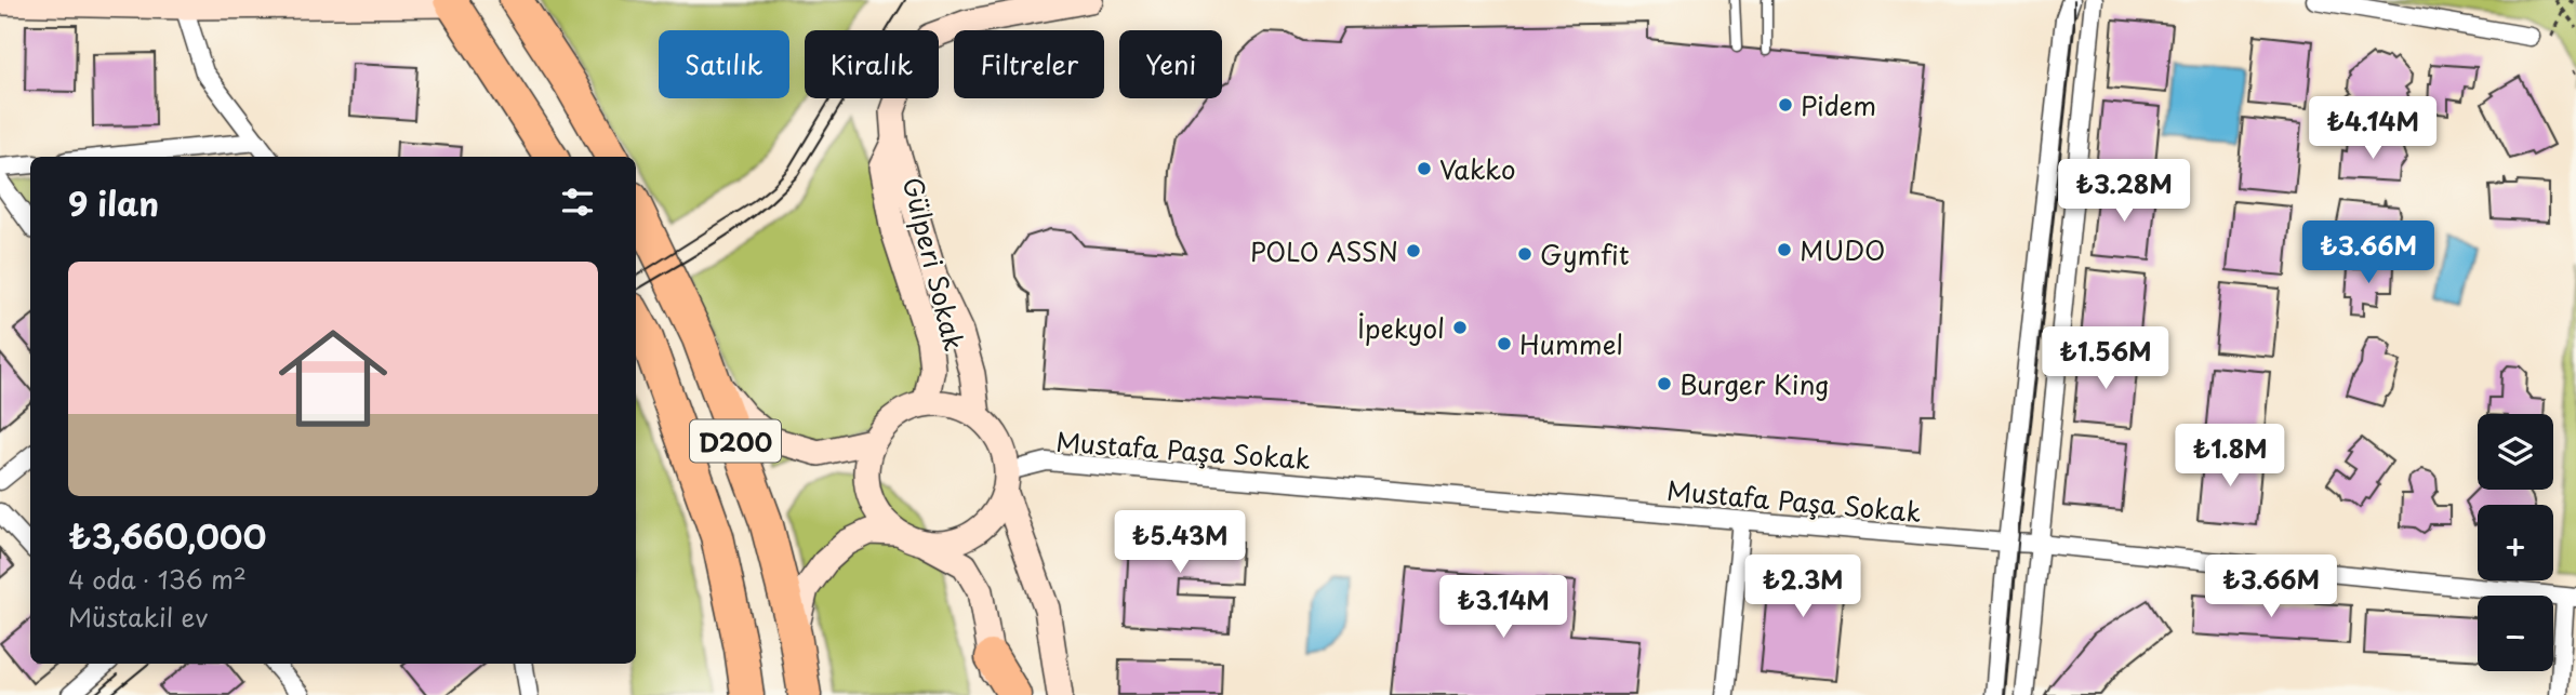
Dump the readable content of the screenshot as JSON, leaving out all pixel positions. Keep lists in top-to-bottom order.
{
  "streets": {
    "highway": ["D200"],
    "street": ["Gülperi Sokak", "Mustafa Paşa Sokak"]
  },
  "crossings": [
    ["Gülperi Sokak", "Mustafa Paşa Sokak"]
  ],
  "places": [
    "Pidem",
    "Vakko",
    "MUDO",
    "POLO ASSN",
    "Gymfit",
    "İpekyol",
    "Hummel",
    "Burger King"
  ],
  "page": {
    "chip": [
      "Satılık",
      "Kiralık",
      "Filtreler",
      "Yeni"
    ],
    "price": [
      "₺4.14M",
      "₺3.28M",
      "₺3.66M",
      "₺1.56M",
      "₺1.8M",
      "₺5.43M",
      "₺2.3M",
      "₺3.66M",
      "₺3.14M"
    ],
    "heading": "9 ilan",
    "list": [
      {
        "name": "₺3,660,000",
        "note": "4 oda · 136 m² · Müstakil ev"
      }
    ],
    "map_buttons": ["+", "−"]
  }
}
